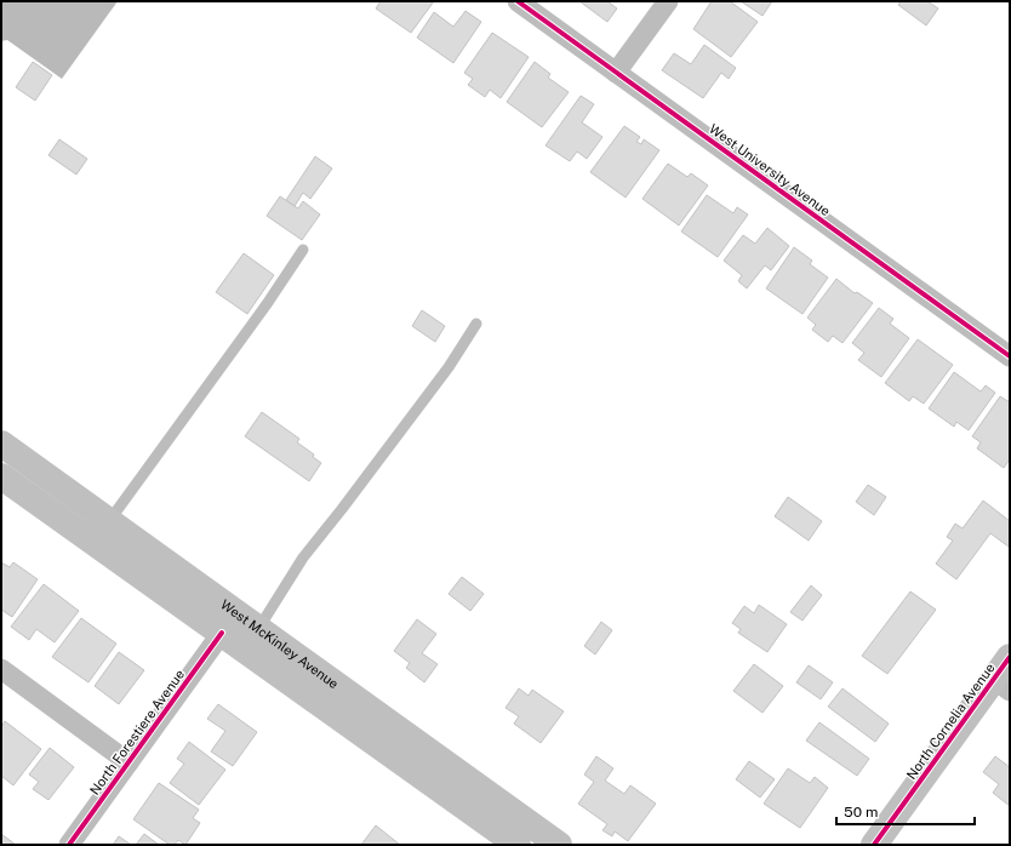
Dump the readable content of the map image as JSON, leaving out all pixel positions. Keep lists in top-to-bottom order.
{
  "streets": {
    "main road": ["West McKinley Avenue", "North Cornelia Avenue"],
    "street": ["West University Avenue", "North Forestiere Avenue"]
  },
  "crossings": [
    ["West McKinley Avenue", "North Forestiere Avenue"]
  ],
  "scale_bar": "50 m"
}
